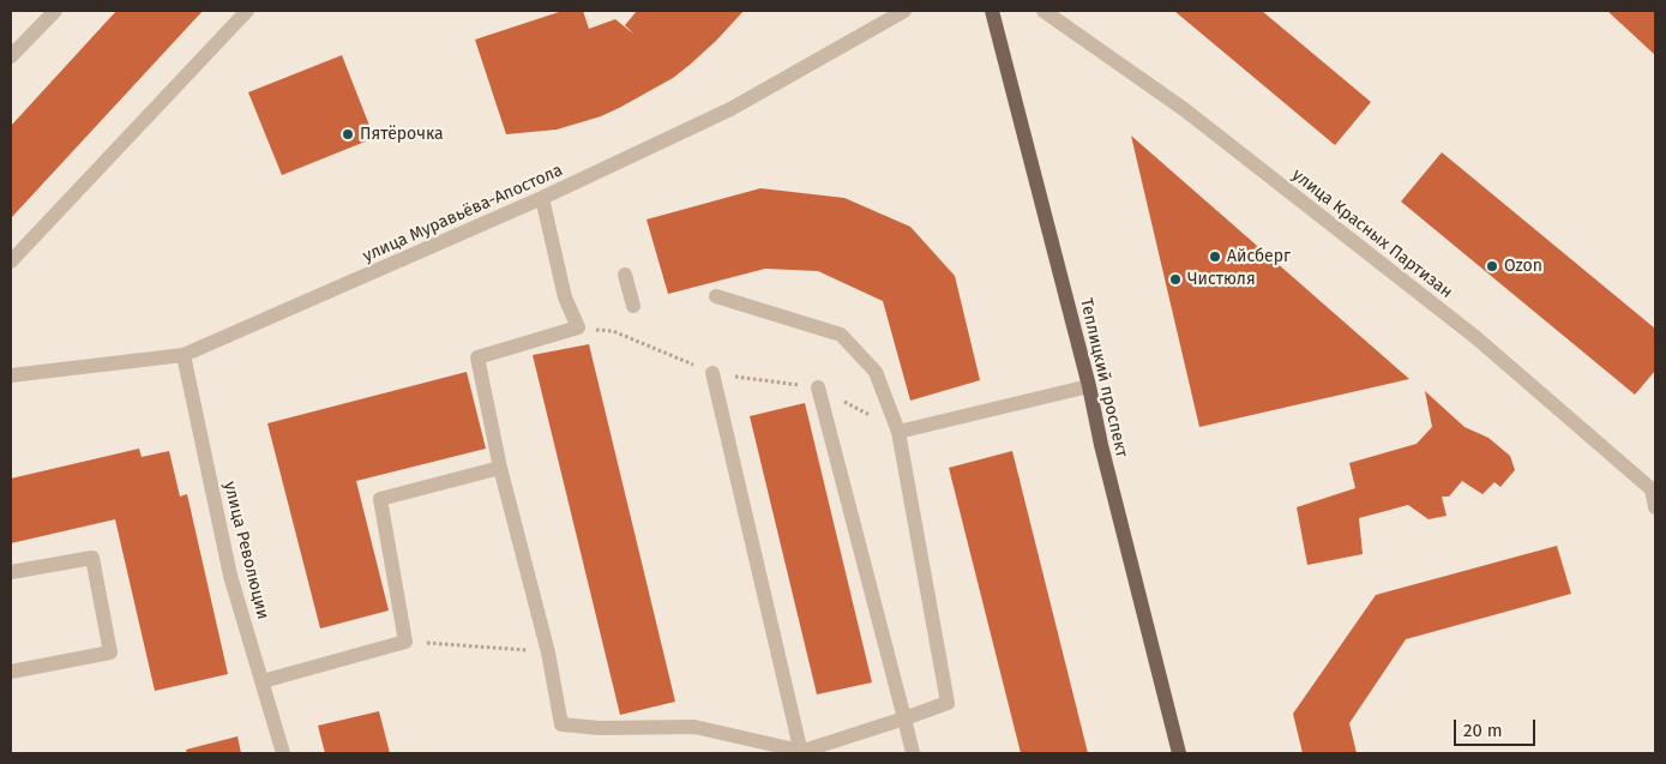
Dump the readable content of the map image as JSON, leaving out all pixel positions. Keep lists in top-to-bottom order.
{
  "streets": {
    "main road": ["Теплицкий проспект"],
    "street": ["улица Муравьёва-Апостола", "улица Красных Партизан", "улица Революции"]
  },
  "crossings": [
    ["улица Муравьёва-Апостола", "улица Революции"]
  ],
  "places": [
    "Пятёрочка",
    "Айсберг",
    "Ozon",
    "Чистюля"
  ],
  "scale_bar": "20 m"
}
